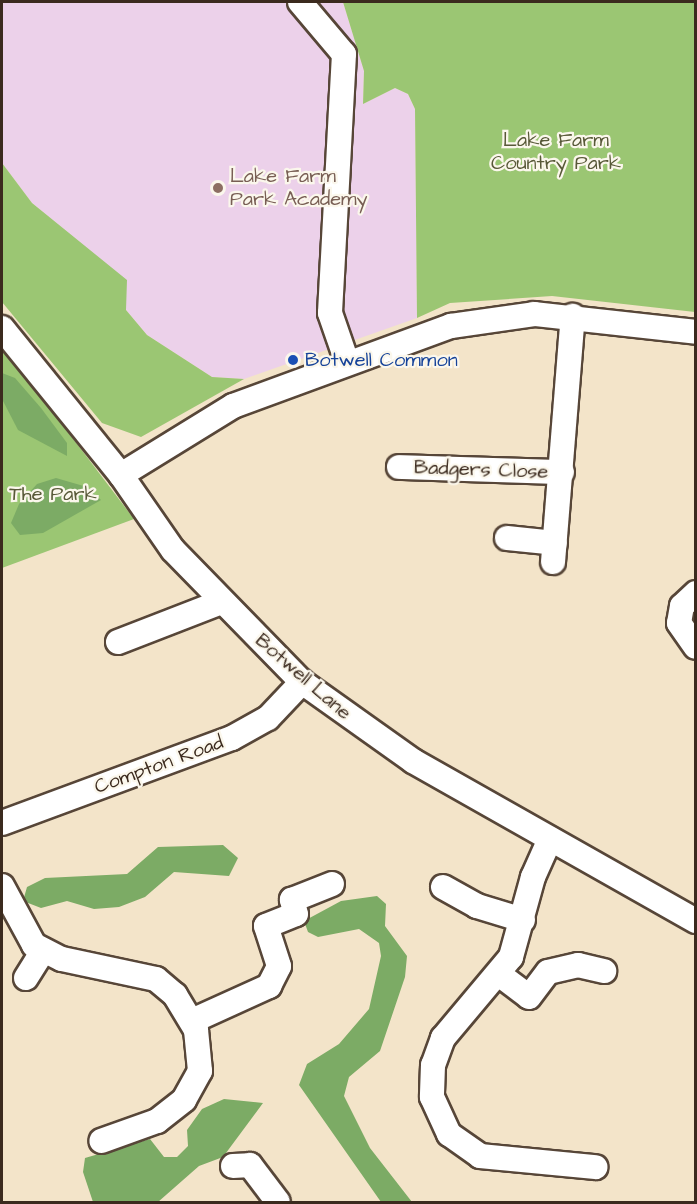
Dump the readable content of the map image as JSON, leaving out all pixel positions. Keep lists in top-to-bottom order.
{
  "streets": {
    "street": ["Badgers Close", "Botwell Lane", "Compton Road"]
  },
  "crossings": [
    ["Botwell Lane", "Compton Road"]
  ],
  "parks": ["Lake Farm Country Park", "The Park"],
  "places": ["Lake Farm Park Academy", "Botwell Common"]
}
